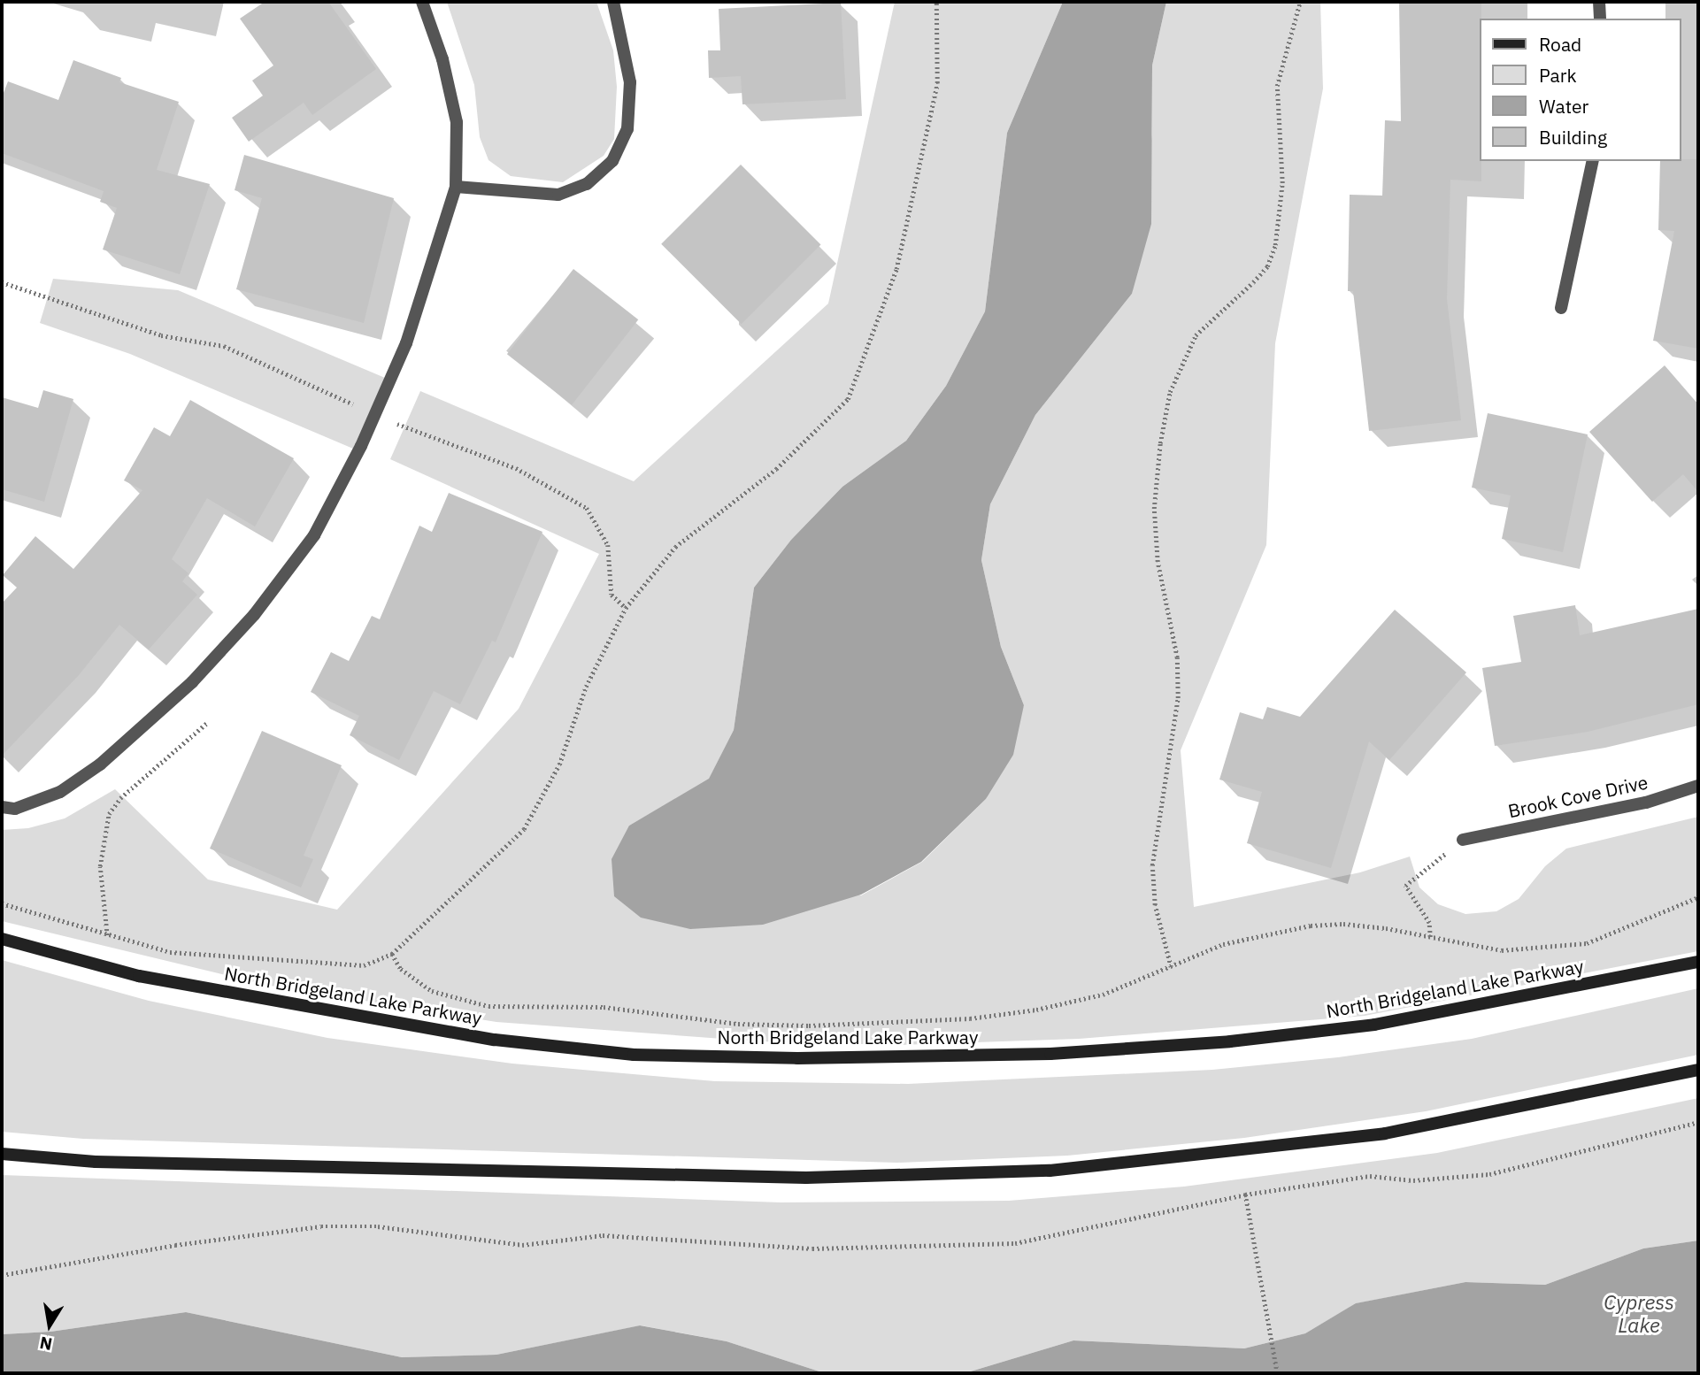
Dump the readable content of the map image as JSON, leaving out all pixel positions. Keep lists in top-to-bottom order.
{
  "streets": {
    "main road": ["North Bridgeland Lake Parkway"],
    "street": ["Brook Cove Drive"]
  },
  "water": ["Cypress Lake"],
  "legend": [
    "Road",
    "Park",
    "Water",
    "Building"
  ],
  "north": "bottom"
}
